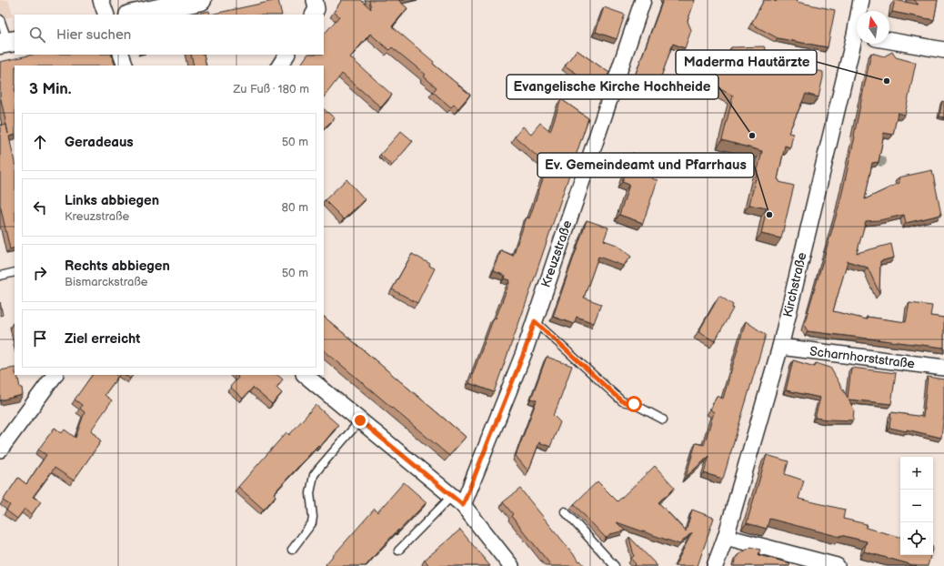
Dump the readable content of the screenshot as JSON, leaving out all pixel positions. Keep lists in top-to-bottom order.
{
  "streets": {
    "street": ["Kreuzstraße", "Kirchstraße", "Scharnhorststraße"]
  },
  "crossings": [
    ["Kirchstraße", "Scharnhorststraße"]
  ],
  "places": ["Maderma Hautärzte", "Evangelische Kirche Hochheide", "Ev. Gemeindeamt und Pfarrhaus"],
  "north": "top",
  "page": {
    "search": "Hier suchen",
    "heading": ["3 Min.", "Zu Fuß · 180 m"],
    "list": [
      ["Geradeaus", "50 m"],
      ["Links abbiegen", "Kreuzstraße", "80 m"],
      ["Rechts abbiegen", "Bismarckstraße", "50 m"],
      "Ziel erreicht"
    ],
    "map_buttons": ["+", "−"]
  }
}
